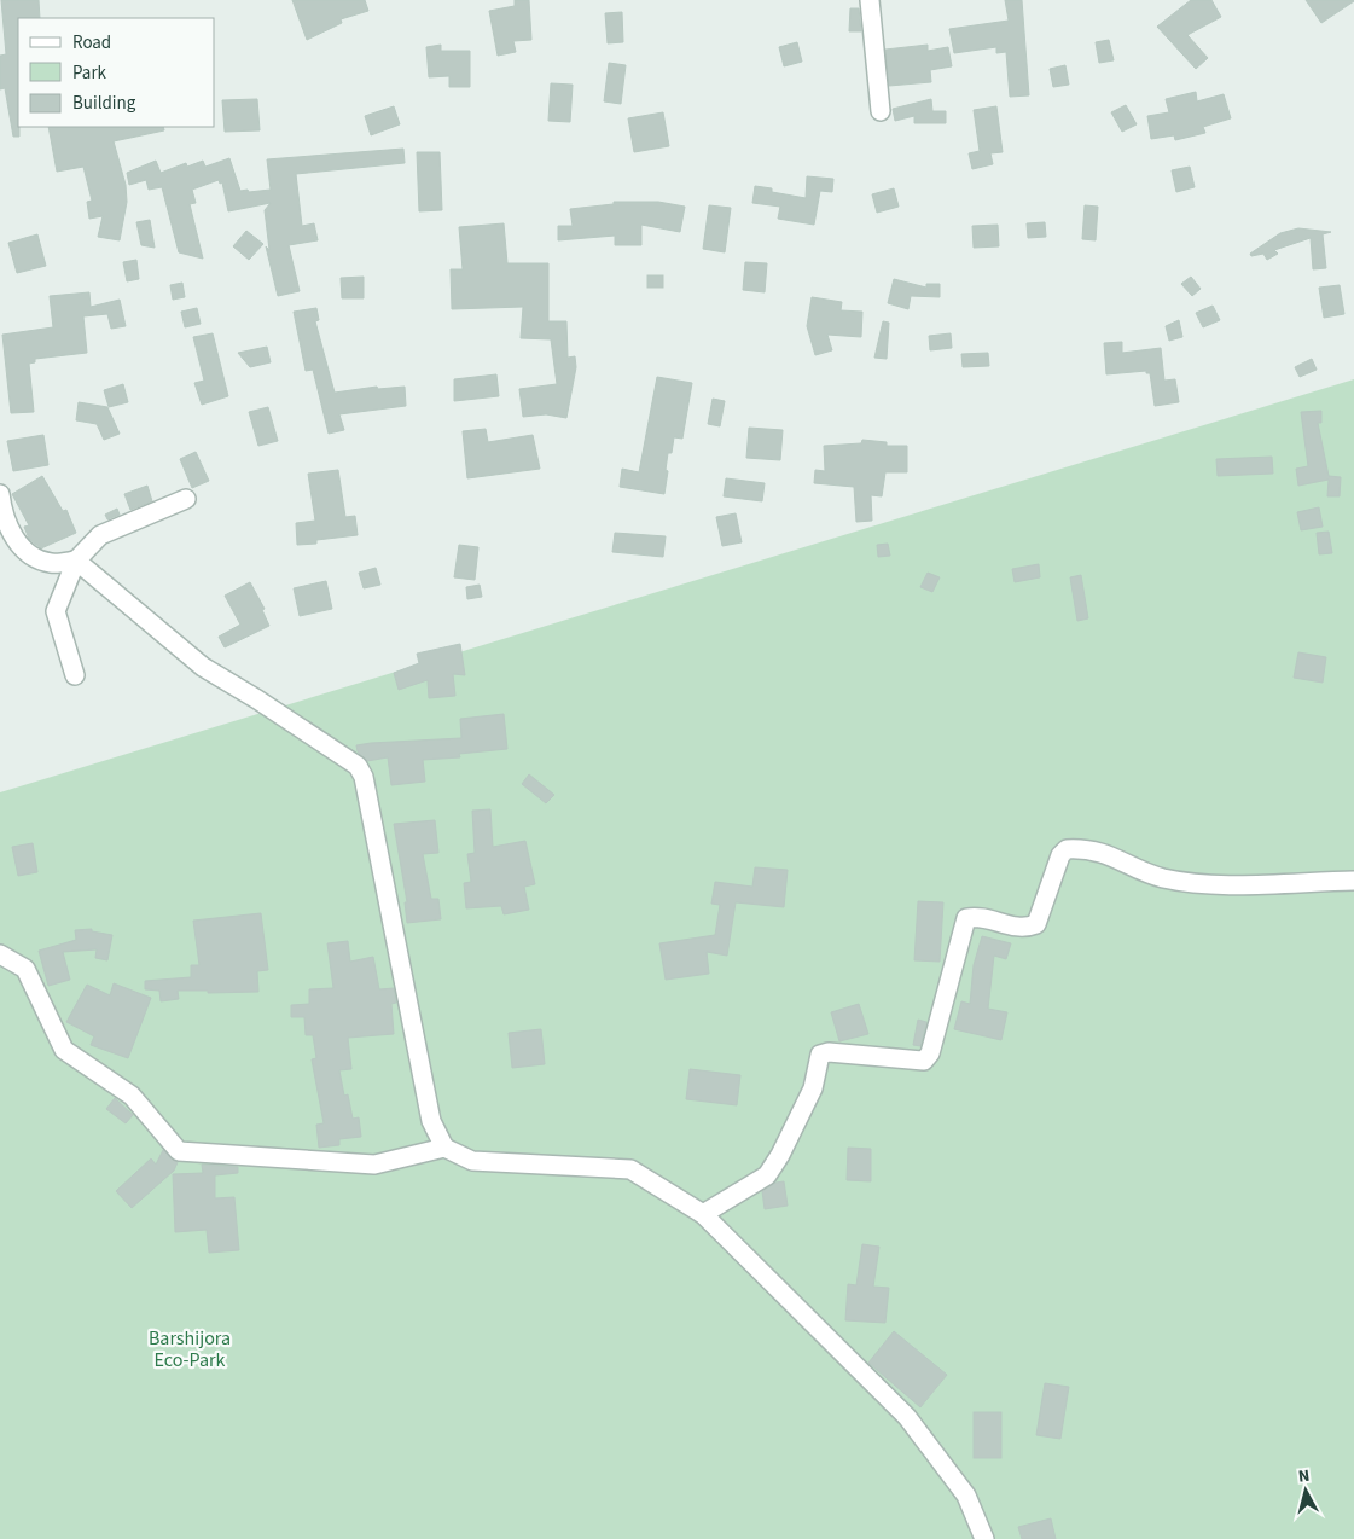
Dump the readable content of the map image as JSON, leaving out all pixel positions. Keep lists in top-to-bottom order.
{
  "parks": ["Barshijora Eco-Park"],
  "legend": ["Road", "Park", "Building"],
  "north": "top"
}
